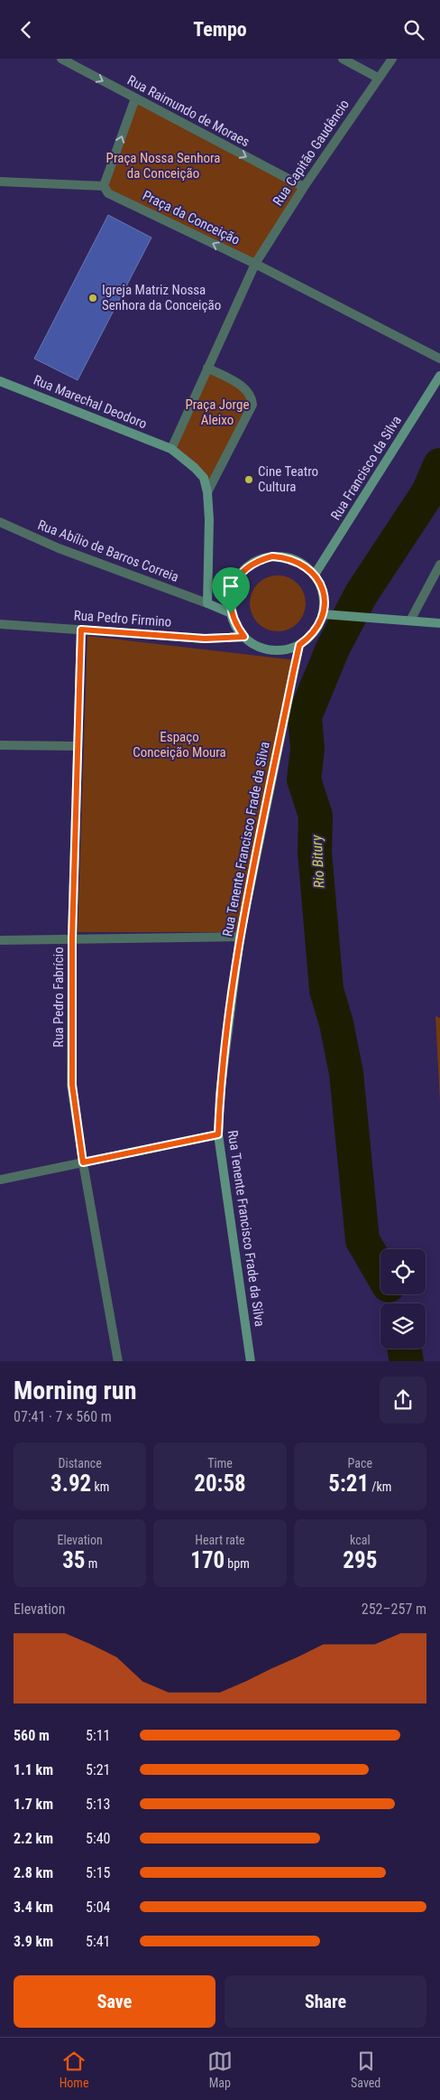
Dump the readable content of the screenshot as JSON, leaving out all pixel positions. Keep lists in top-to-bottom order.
{
  "streets": {
    "street": [
      "Rua Raimundo de Moraes",
      "Rua Capitão Gaudêncio",
      "Praça da Conceição",
      "Rua Marechal Deodoro",
      "Rua Francisco da Silva",
      "Rua Abílio de Barros Correia",
      "Rua Pedro Firmino",
      "Rua Tenente Francisco Frade da Silva",
      "Rua Pedro Fabrício"
    ]
  },
  "crossings": [
    ["Rua Raimundo de Moraes", "Rua Capitão Gaudêncio"],
    ["Rua Capitão Gaudêncio", "Praça da Conceição"],
    ["Rua Capitão Gaudêncio", "Rua Marechal Deodoro"],
    ["Rua Francisco da Silva", "Rua Pedro Firmino"],
    ["Rua Francisco da Silva", "Rua Tenente Francisco Frade da Silva"],
    ["Rua Pedro Firmino", "Rua Tenente Francisco Frade da Silva"],
    ["Rua Pedro Firmino", "Rua Pedro Fabrício"]
  ],
  "one_way": ["Rua Raimundo de Moraes", "Praça da Conceição"],
  "water": ["Rio Bitury"],
  "parks": ["Praça Nossa Senhora da Conceição", "Praça Jorge Aleixo", "Espaço Conceição Moura"],
  "places": ["Igreja Matriz Nossa Senhora da Conceição", "Cine Teatro Cultura"],
  "page": {
    "header": "Tempo",
    "heading": ["Morning run", "07:41 · 7 × 560 m"],
    "stats": [
      ["Distance", "3.92 km"],
      ["Time", "20:58"],
      ["Pace", "5:21 /km"],
      ["Elevation", "35 m"],
      ["Heart rate", "170 bpm"],
      ["kcal", "295"]
    ],
    "chart": ["Elevation", "252–257 m"],
    "list": [
      {
        "name": "560 m",
        "note": "5:11"
      },
      {
        "name": "1.1 km",
        "note": "5:21"
      },
      {
        "name": "1.7 km",
        "note": "5:13"
      },
      {
        "name": "2.2 km",
        "note": "5:40"
      },
      {
        "name": "2.8 km",
        "note": "5:15"
      },
      {
        "name": "3.4 km",
        "note": "5:04"
      },
      {
        "name": "3.9 km",
        "note": "5:41"
      }
    ],
    "buttons": ["Save", "Share"],
    "tabs": ["Home", "Map", "Saved"]
  }
}
